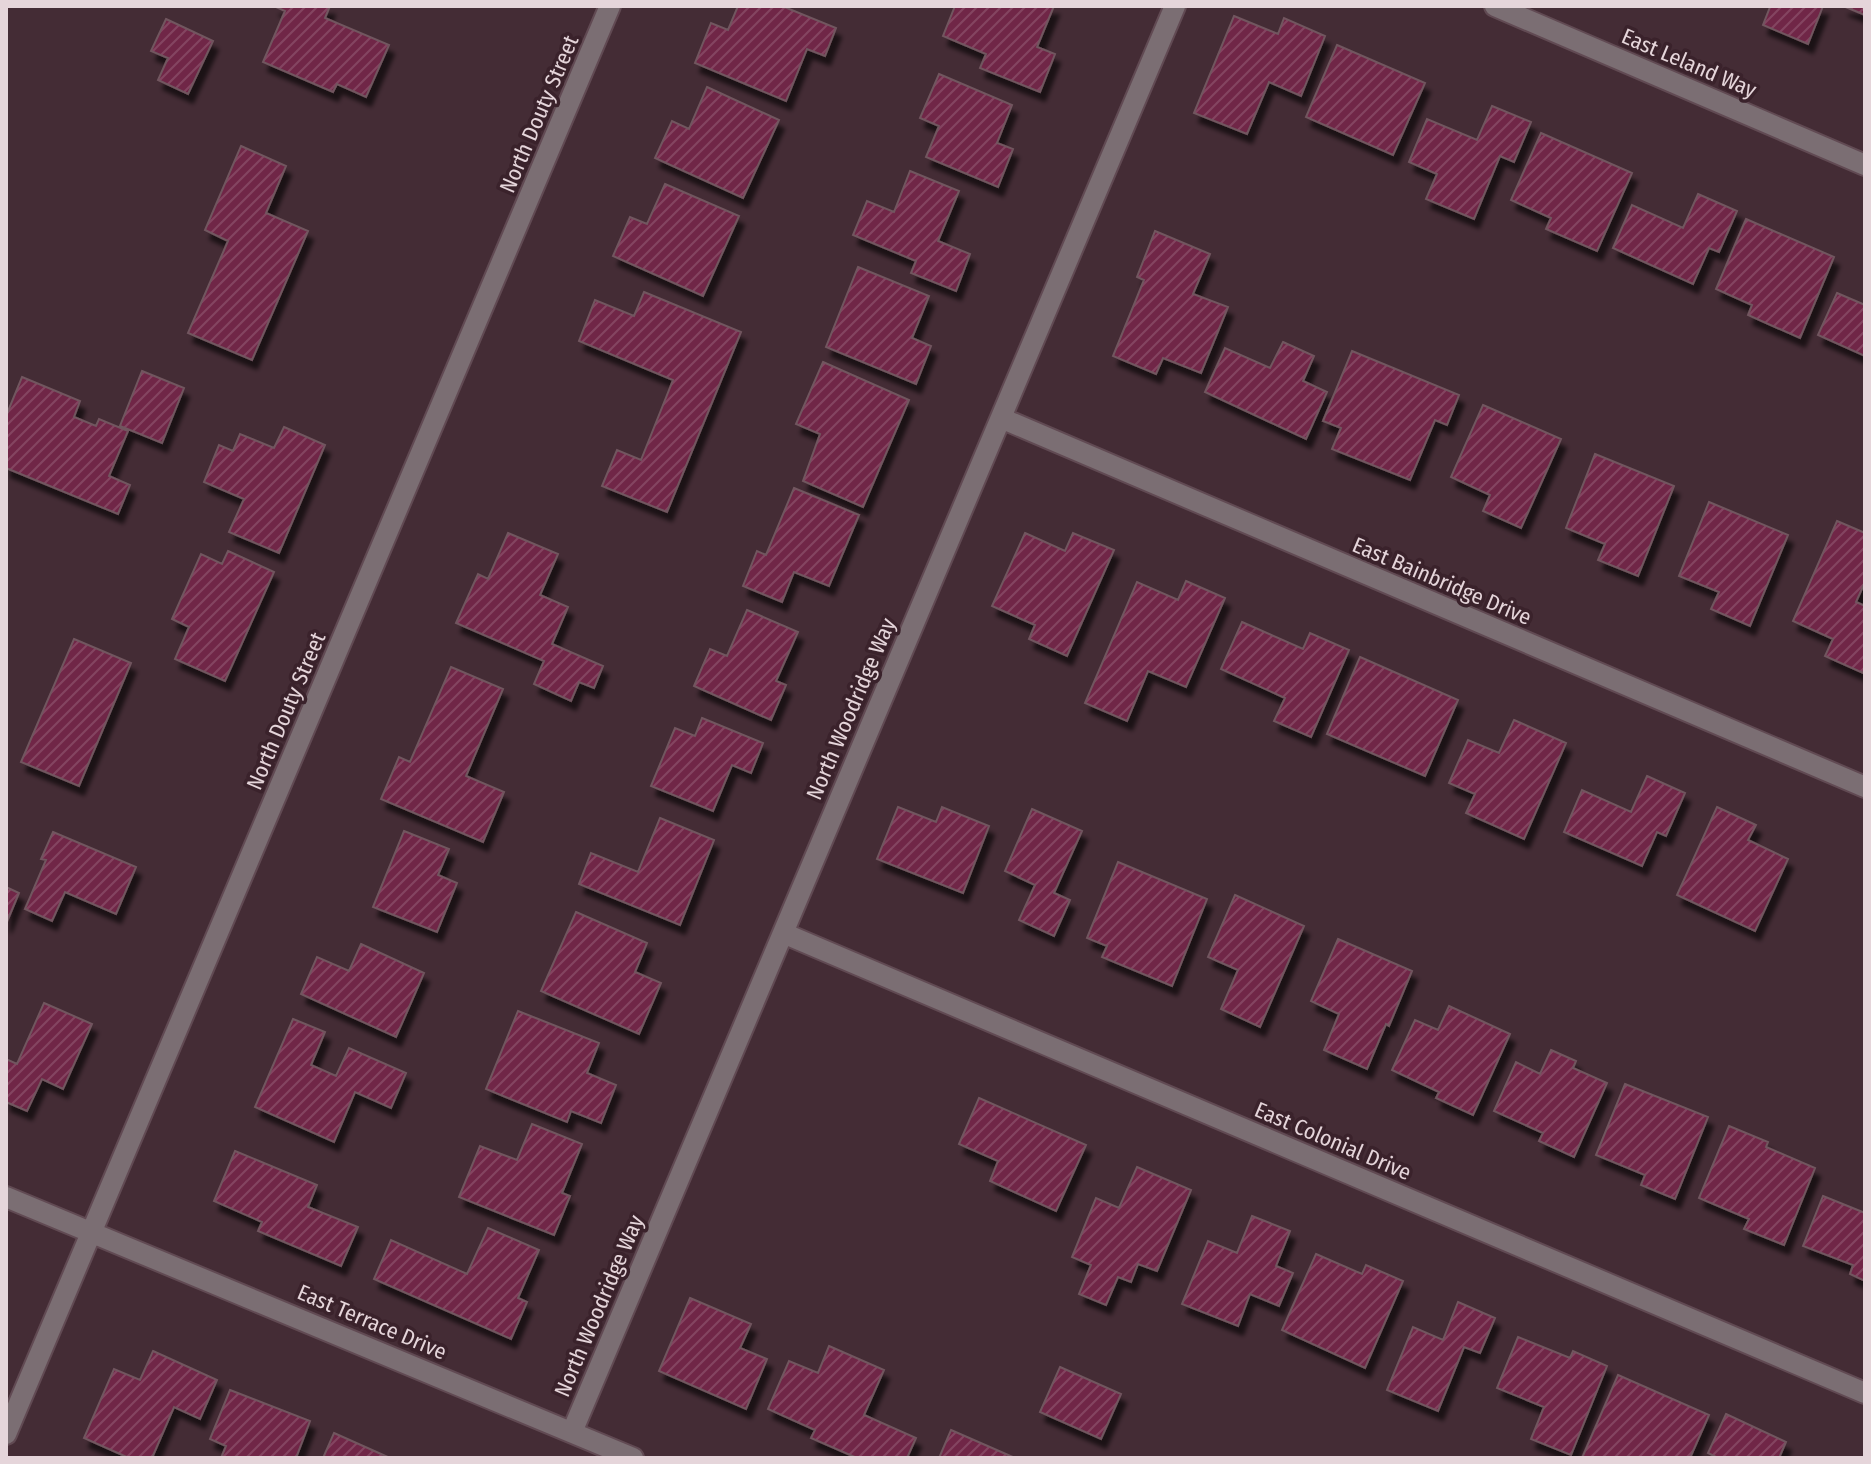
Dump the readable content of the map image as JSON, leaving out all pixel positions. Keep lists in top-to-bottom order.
{
  "streets": {
    "street": [
      "East Leland Way",
      "North Douty Street",
      "East Bainbridge Drive",
      "North Woodridge Way",
      "East Colonial Drive",
      "East Terrace Drive"
    ]
  },
  "crossings": [
    ["North Douty Street", "East Terrace Drive"],
    ["East Bainbridge Drive", "North Woodridge Way"],
    ["North Woodridge Way", "East Colonial Drive"],
    ["North Woodridge Way", "East Terrace Drive"]
  ]
}
